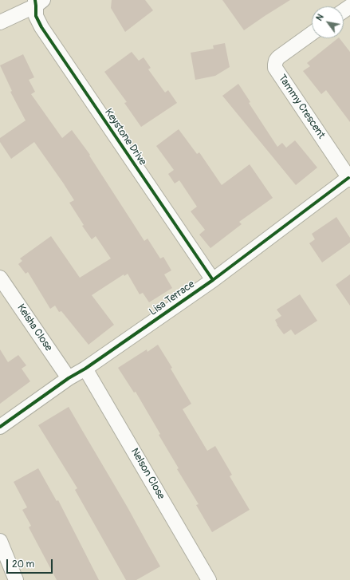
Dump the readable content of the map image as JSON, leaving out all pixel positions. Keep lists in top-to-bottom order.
{
  "streets": {
    "street": [
      "Tammy Crescent",
      "Keystone Drive",
      "Lisa Terrace",
      "Keisha Close",
      "Nelson Close"
    ]
  },
  "crossings": [
    ["Tammy Crescent", "Lisa Terrace"],
    ["Keystone Drive", "Lisa Terrace"],
    ["Lisa Terrace", "Keisha Close"],
    ["Lisa Terrace", "Nelson Close"]
  ],
  "scale_bar": "20 m",
  "north": "top left"
}
